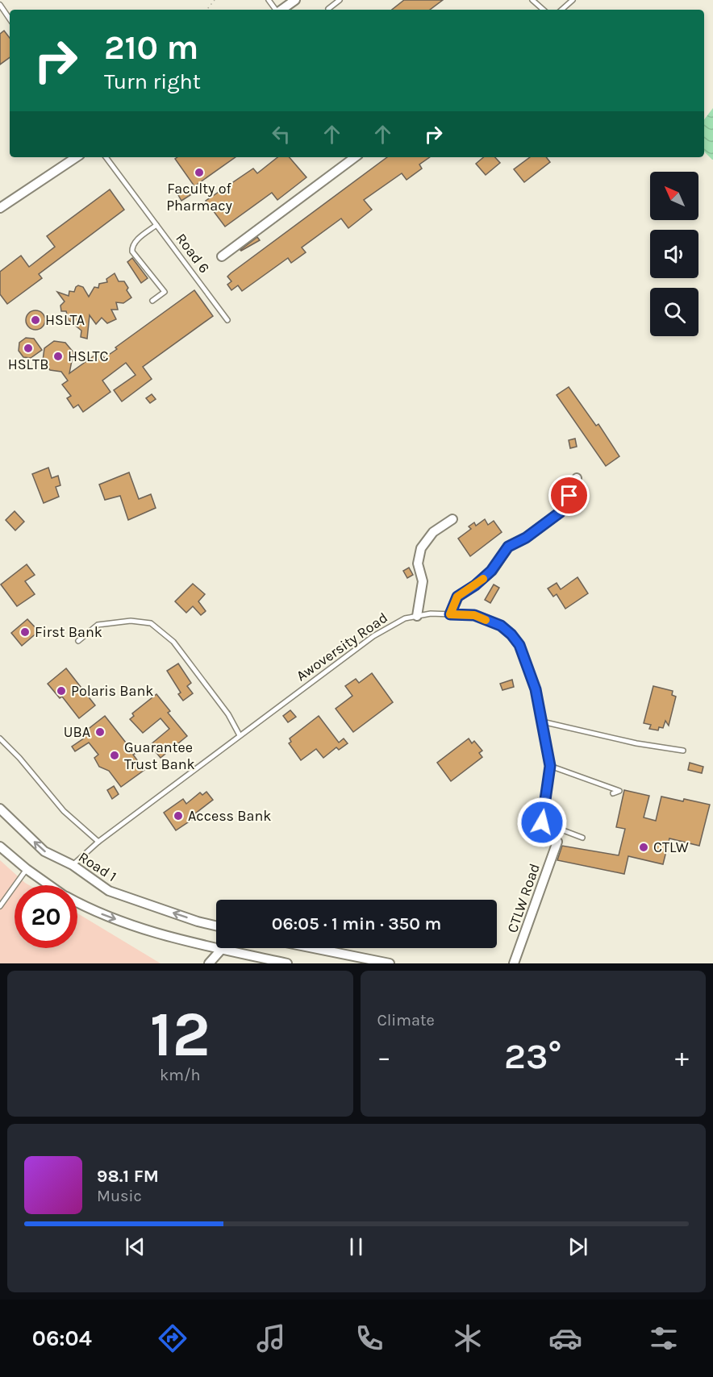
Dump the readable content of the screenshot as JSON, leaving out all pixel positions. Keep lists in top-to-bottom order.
{
  "streets": {
    "street": ["Road 1", "CTLW Road"],
    "lane": ["Road 6", "Awoversity Road"]
  },
  "crossings": [
    ["Awoversity Road", "Road 1"]
  ],
  "places": [
    "Faculty of Pharmacy",
    "HSLTA",
    "HSLTB",
    "HSLTC",
    "First Bank",
    "Polaris Bank",
    "UBA",
    "Guarantee Trust Bank",
    "Access Bank",
    "CTLW"
  ],
  "north": "top left",
  "page": {
    "turn": ["210 m", "Turn right"],
    "limit": "20",
    "trip": "06:05 · 1 min · 350 m",
    "tile": [
      ["12", "km/h"],
      "Climate"
    ],
    "heat": ["−", "23°", "+"],
    "song": ["98.1 FM", "Music"],
    "tabs": "06:04"
  }
}
